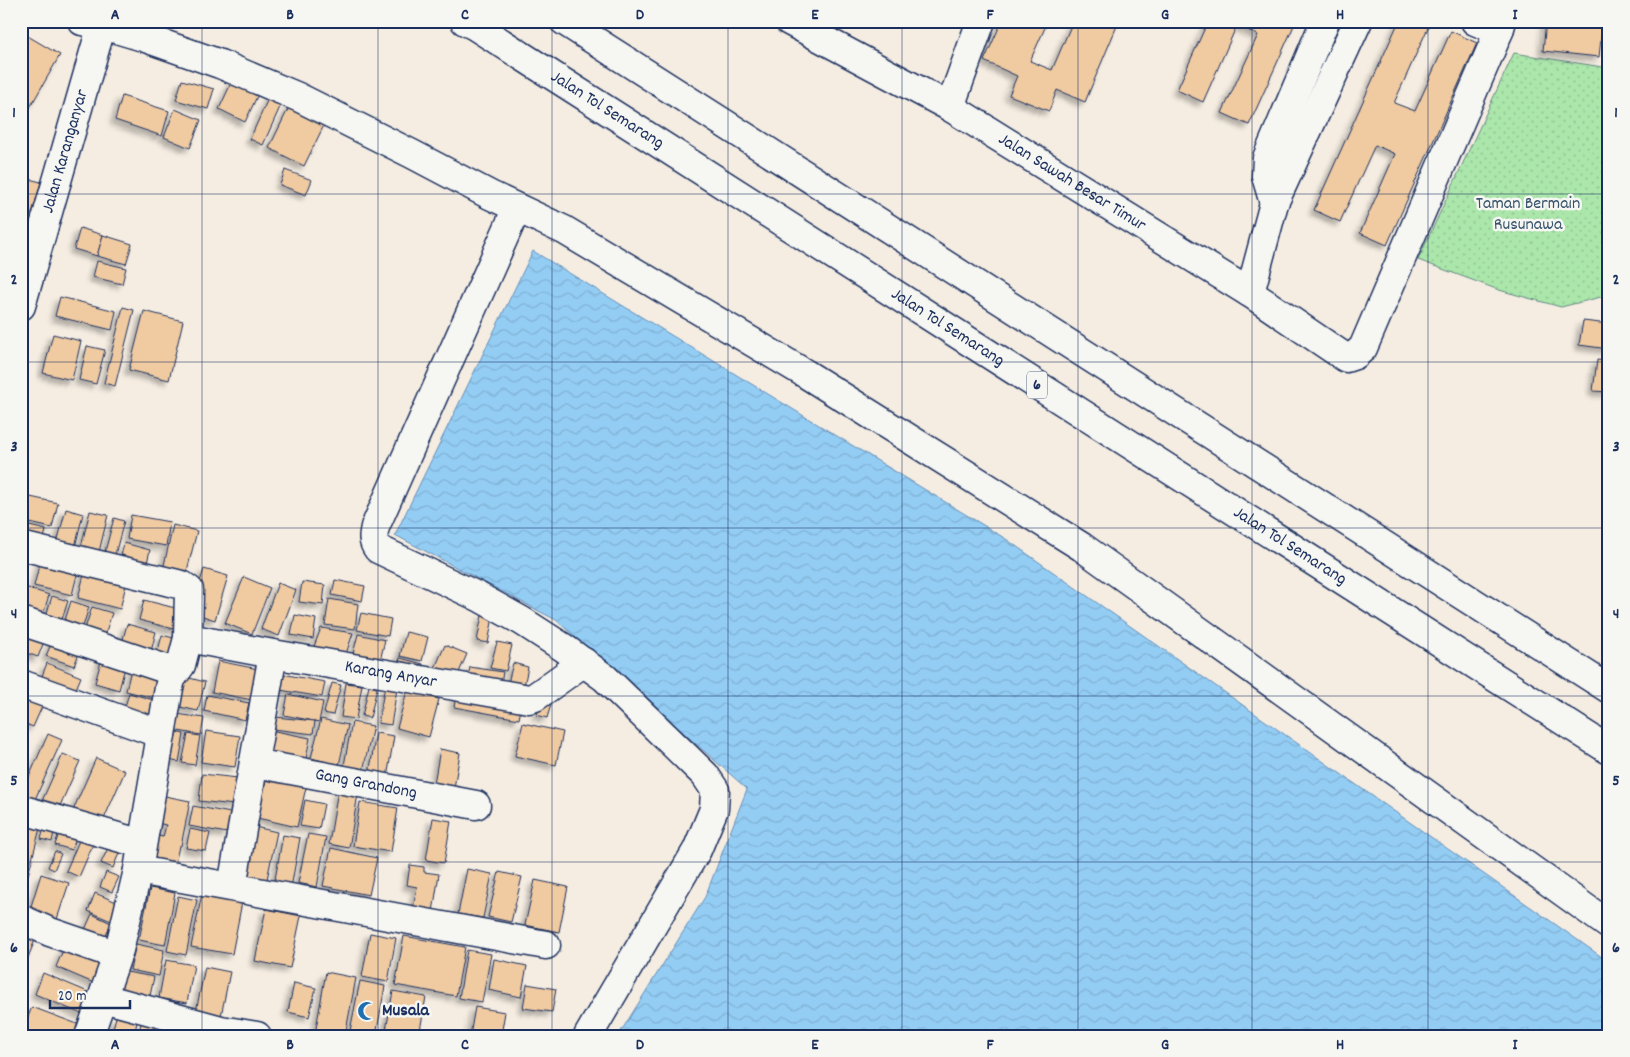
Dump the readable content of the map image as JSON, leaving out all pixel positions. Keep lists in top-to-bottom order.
{
  "streets": {
    "main road": [
      "Jalan Tol Semarang",
      "Jalan Karanganyar",
      "Jalan Sawah Besar Timur",
      "6",
      "Karang Anyar",
      "Gang Grandong"
    ]
  },
  "parks": ["Taman Bermain Rusunawa"],
  "places": {
    "mosque": ["Musala"]
  },
  "scale_bar": "20 m",
  "grid": {
    "columns": [
      "A",
      "B",
      "C",
      "D",
      "E",
      "F",
      "G",
      "H",
      "I"
    ],
    "rows": [
      "1",
      "2",
      "3",
      "4",
      "5",
      "6"
    ]
  }
}
